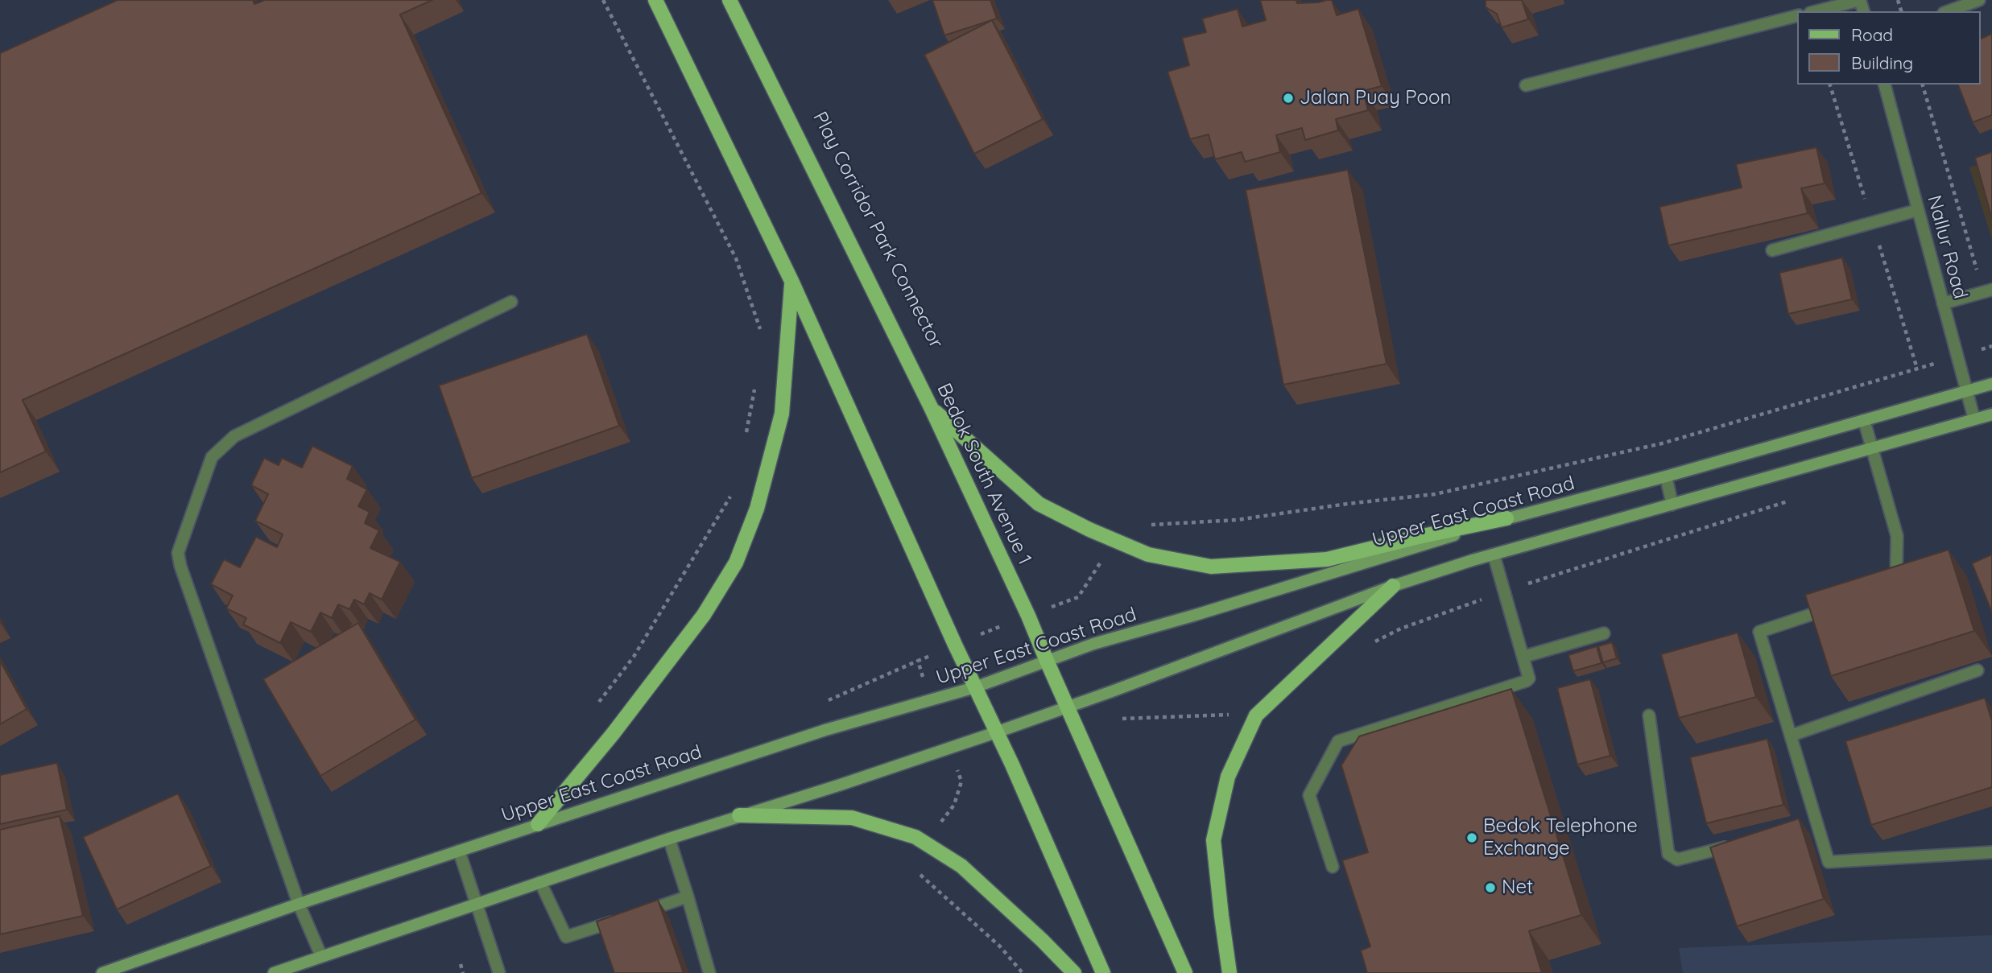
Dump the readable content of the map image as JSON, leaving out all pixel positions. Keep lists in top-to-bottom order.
{
  "streets": {
    "main road": ["Bedok South Avenue 1", "Upper East Coast Road"],
    "street": ["Nallur Road"]
  },
  "crossings": [
    ["Nallur Road", "Upper East Coast Road"],
    ["Bedok South Avenue 1", "Upper East Coast Road"]
  ],
  "places": ["Jalan Puay Poon", "Bedok Telephone Exchange", "Net"],
  "legend": ["Road", "Building"]
}
